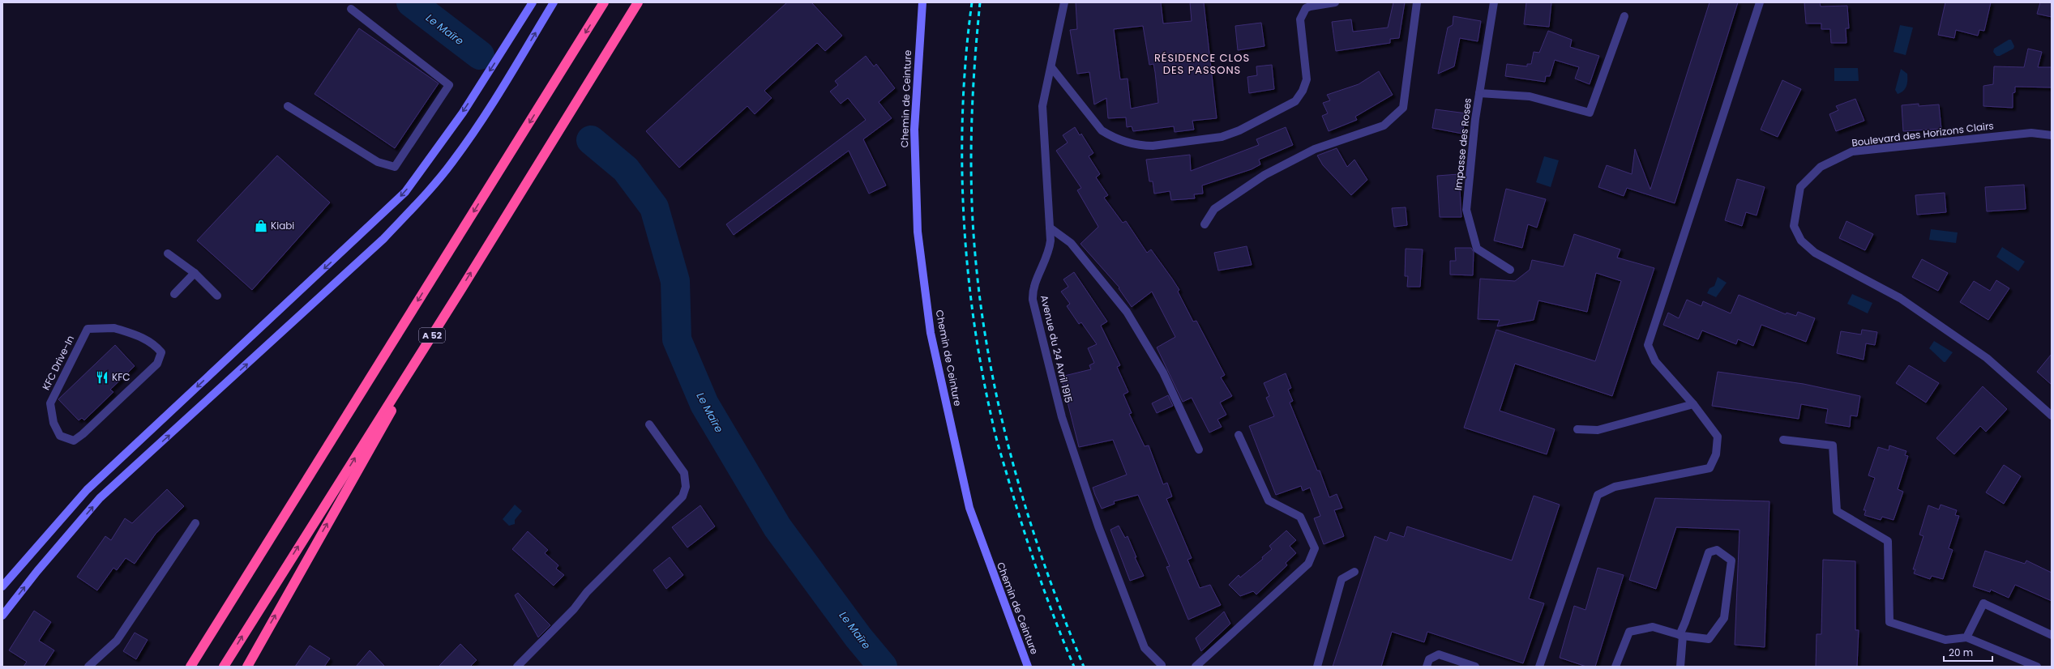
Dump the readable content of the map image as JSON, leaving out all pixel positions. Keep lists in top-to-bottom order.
{
  "streets": {
    "highway": ["A 52"],
    "main road": ["Chemin de Ceinture"],
    "street": [
      "Boulevard des Horizons Clairs",
      "Impasse des Roses",
      "Avenue du 24 Avril 1915",
      "KFC Drive-In"
    ]
  },
  "districts": ["RÉSIDENCE CLOS DES PASSONS"],
  "water": ["Le Maïre"],
  "places": {
    "shop": ["Kiabi"],
    "restaurant": ["KFC"]
  },
  "scale_bar": "20 m"
}
